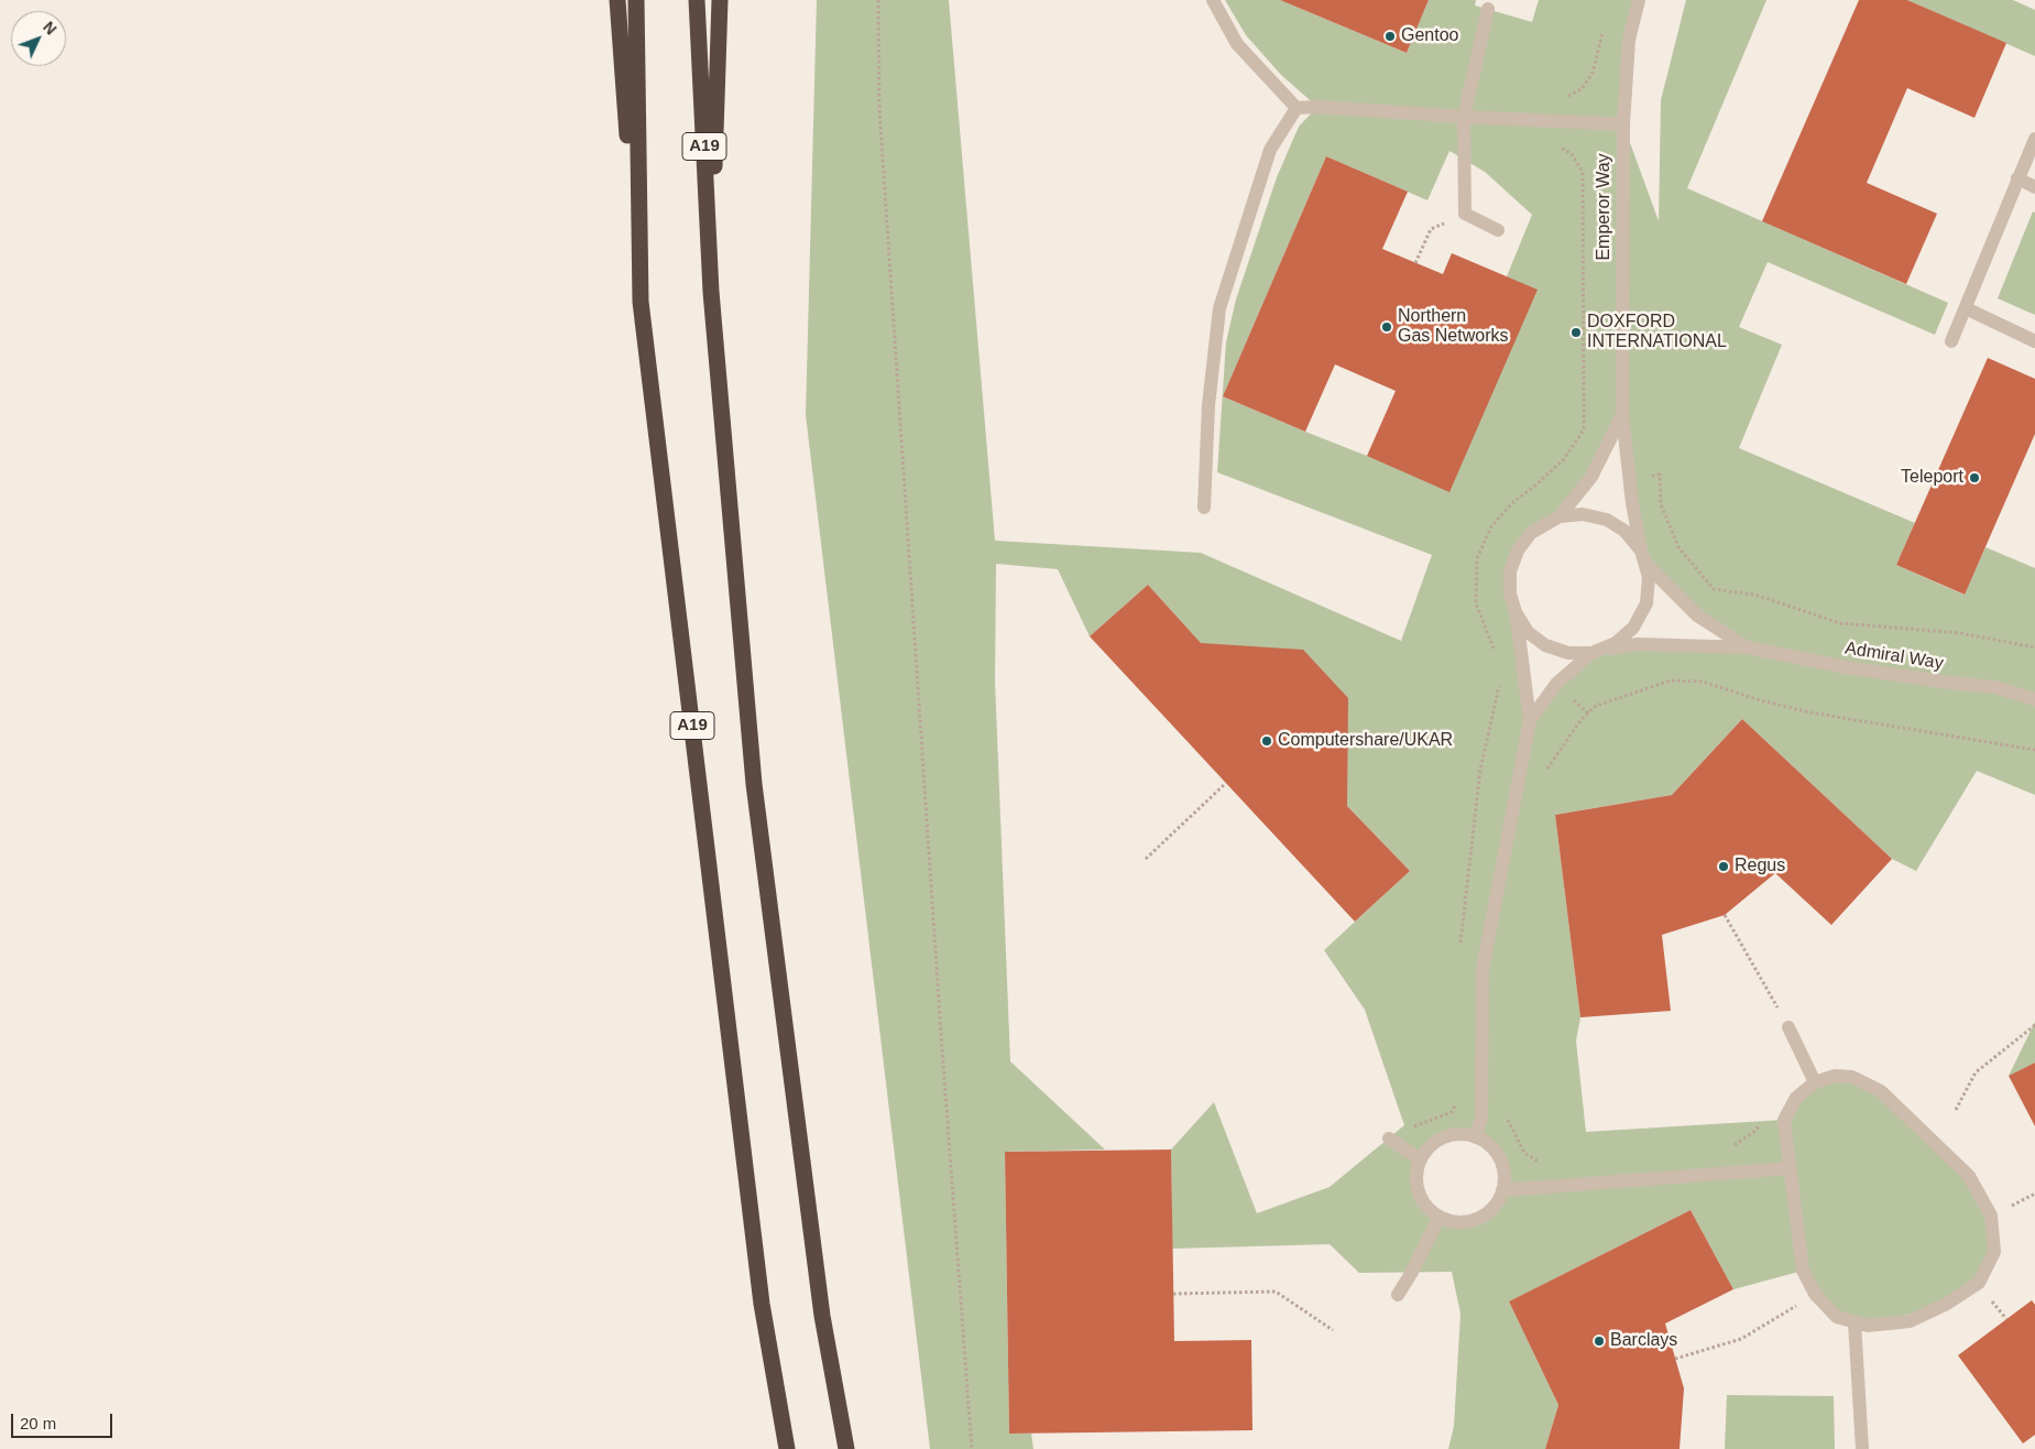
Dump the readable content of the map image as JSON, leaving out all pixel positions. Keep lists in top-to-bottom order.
{
  "streets": {
    "highway": ["A19"],
    "street": ["Emperor Way", "Admiral Way"]
  },
  "crossings": [
    ["Emperor Way", "Admiral Way"]
  ],
  "places": [
    "Gentoo",
    "Northern Gas Networks",
    "DOXFORD INTERNATIONAL",
    "Teleport",
    "Computershare/UKAR",
    "Regus",
    "Barclays"
  ],
  "scale_bar": "20 m",
  "north": "top right"
}
